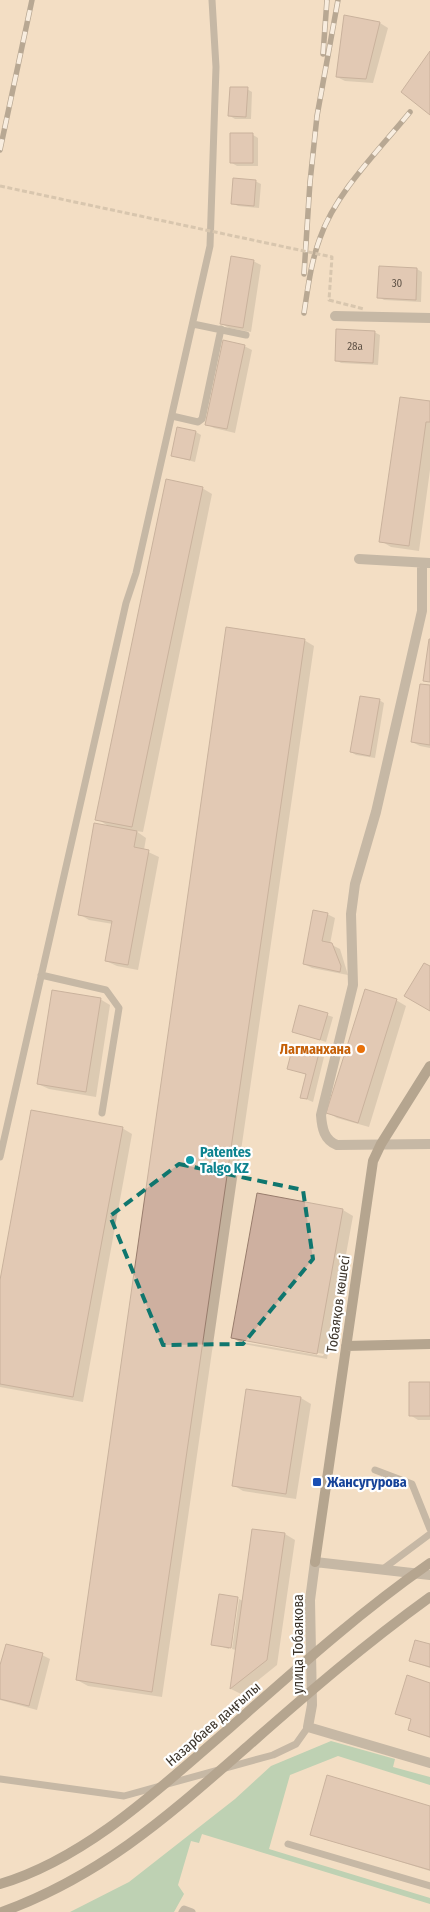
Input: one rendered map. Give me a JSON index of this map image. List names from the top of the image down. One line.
{"streets":{"main road":["Тобаяқов көшесі","Назарбаев даңғылы"],"street":["улица Тобаякова"]},"crossings":[["Тобаяқов көшесі","улица Тобаякова"]],"places":{"other":["Лагманхана","Patentes Talgo KZ"],"transit":["Жансугурова"]},"house_numbers":["30","28а"]}
